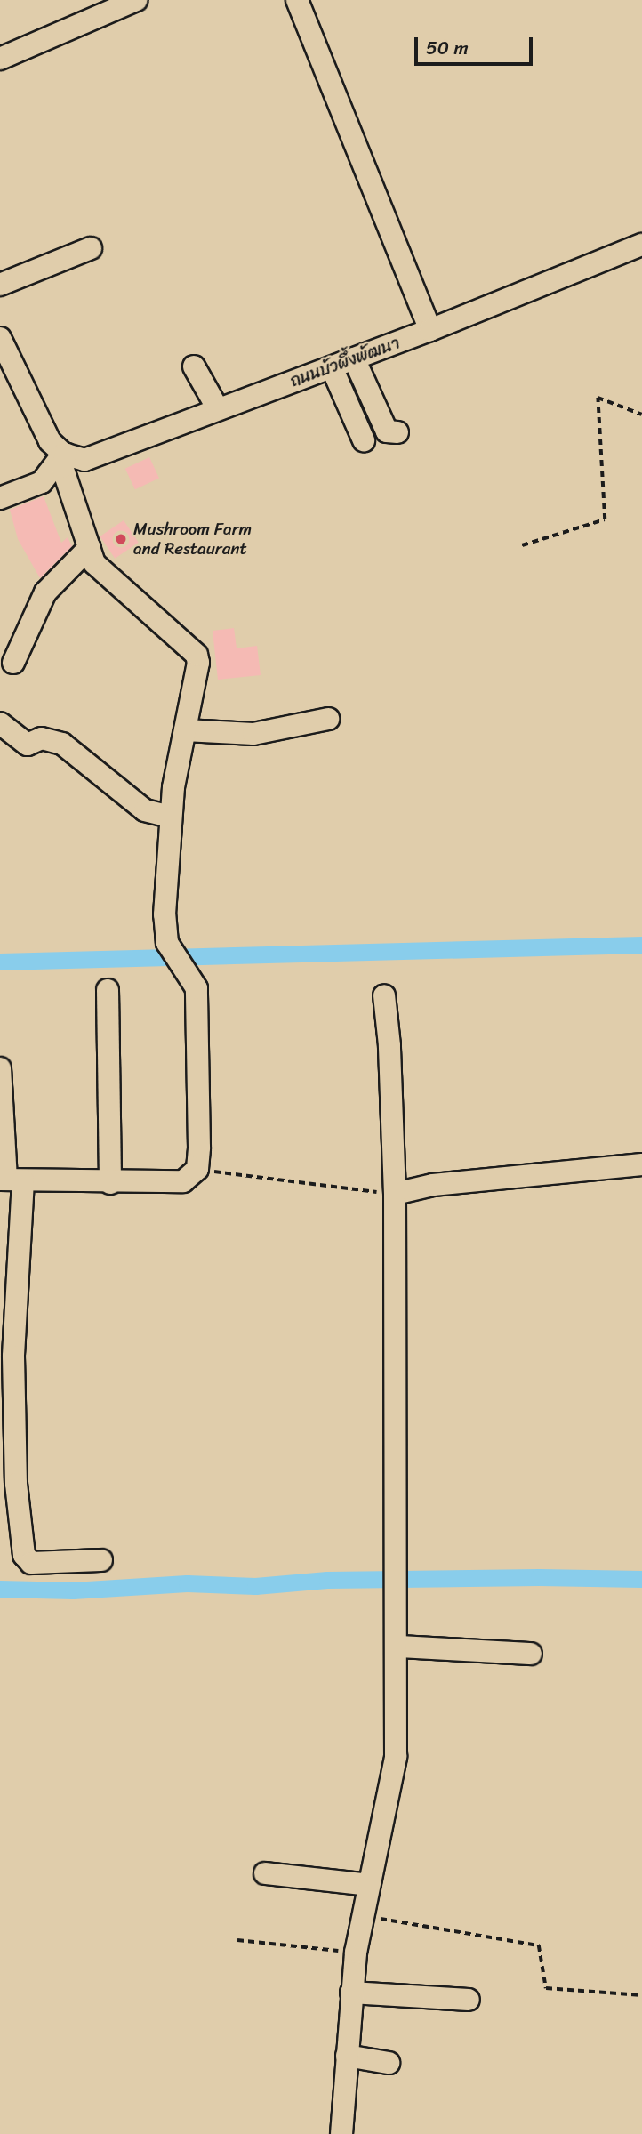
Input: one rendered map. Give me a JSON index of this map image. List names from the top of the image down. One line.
{"streets":{"street":["ถนนบัวผึ้งพัฒนา"]},"places":["Mushroom Farm and Restaurant"],"scale_bar":"50 m"}
